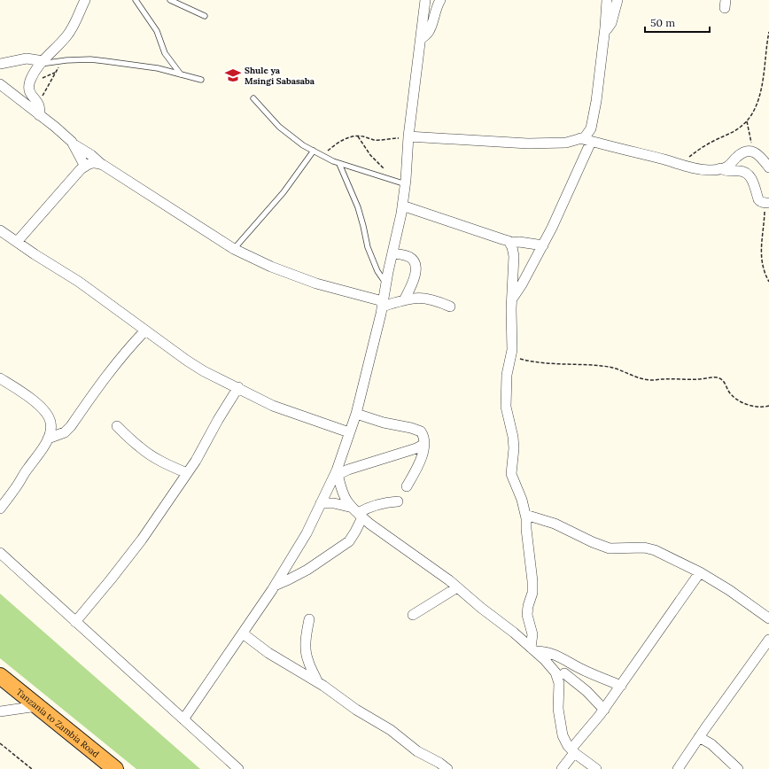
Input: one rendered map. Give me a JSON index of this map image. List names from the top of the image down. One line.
{"streets":{"highway":["Tanzania to Zambia Road"]},"places":{"school or university":["Shule ya Msingi Sabasaba"]},"scale_bar":"50 m"}
